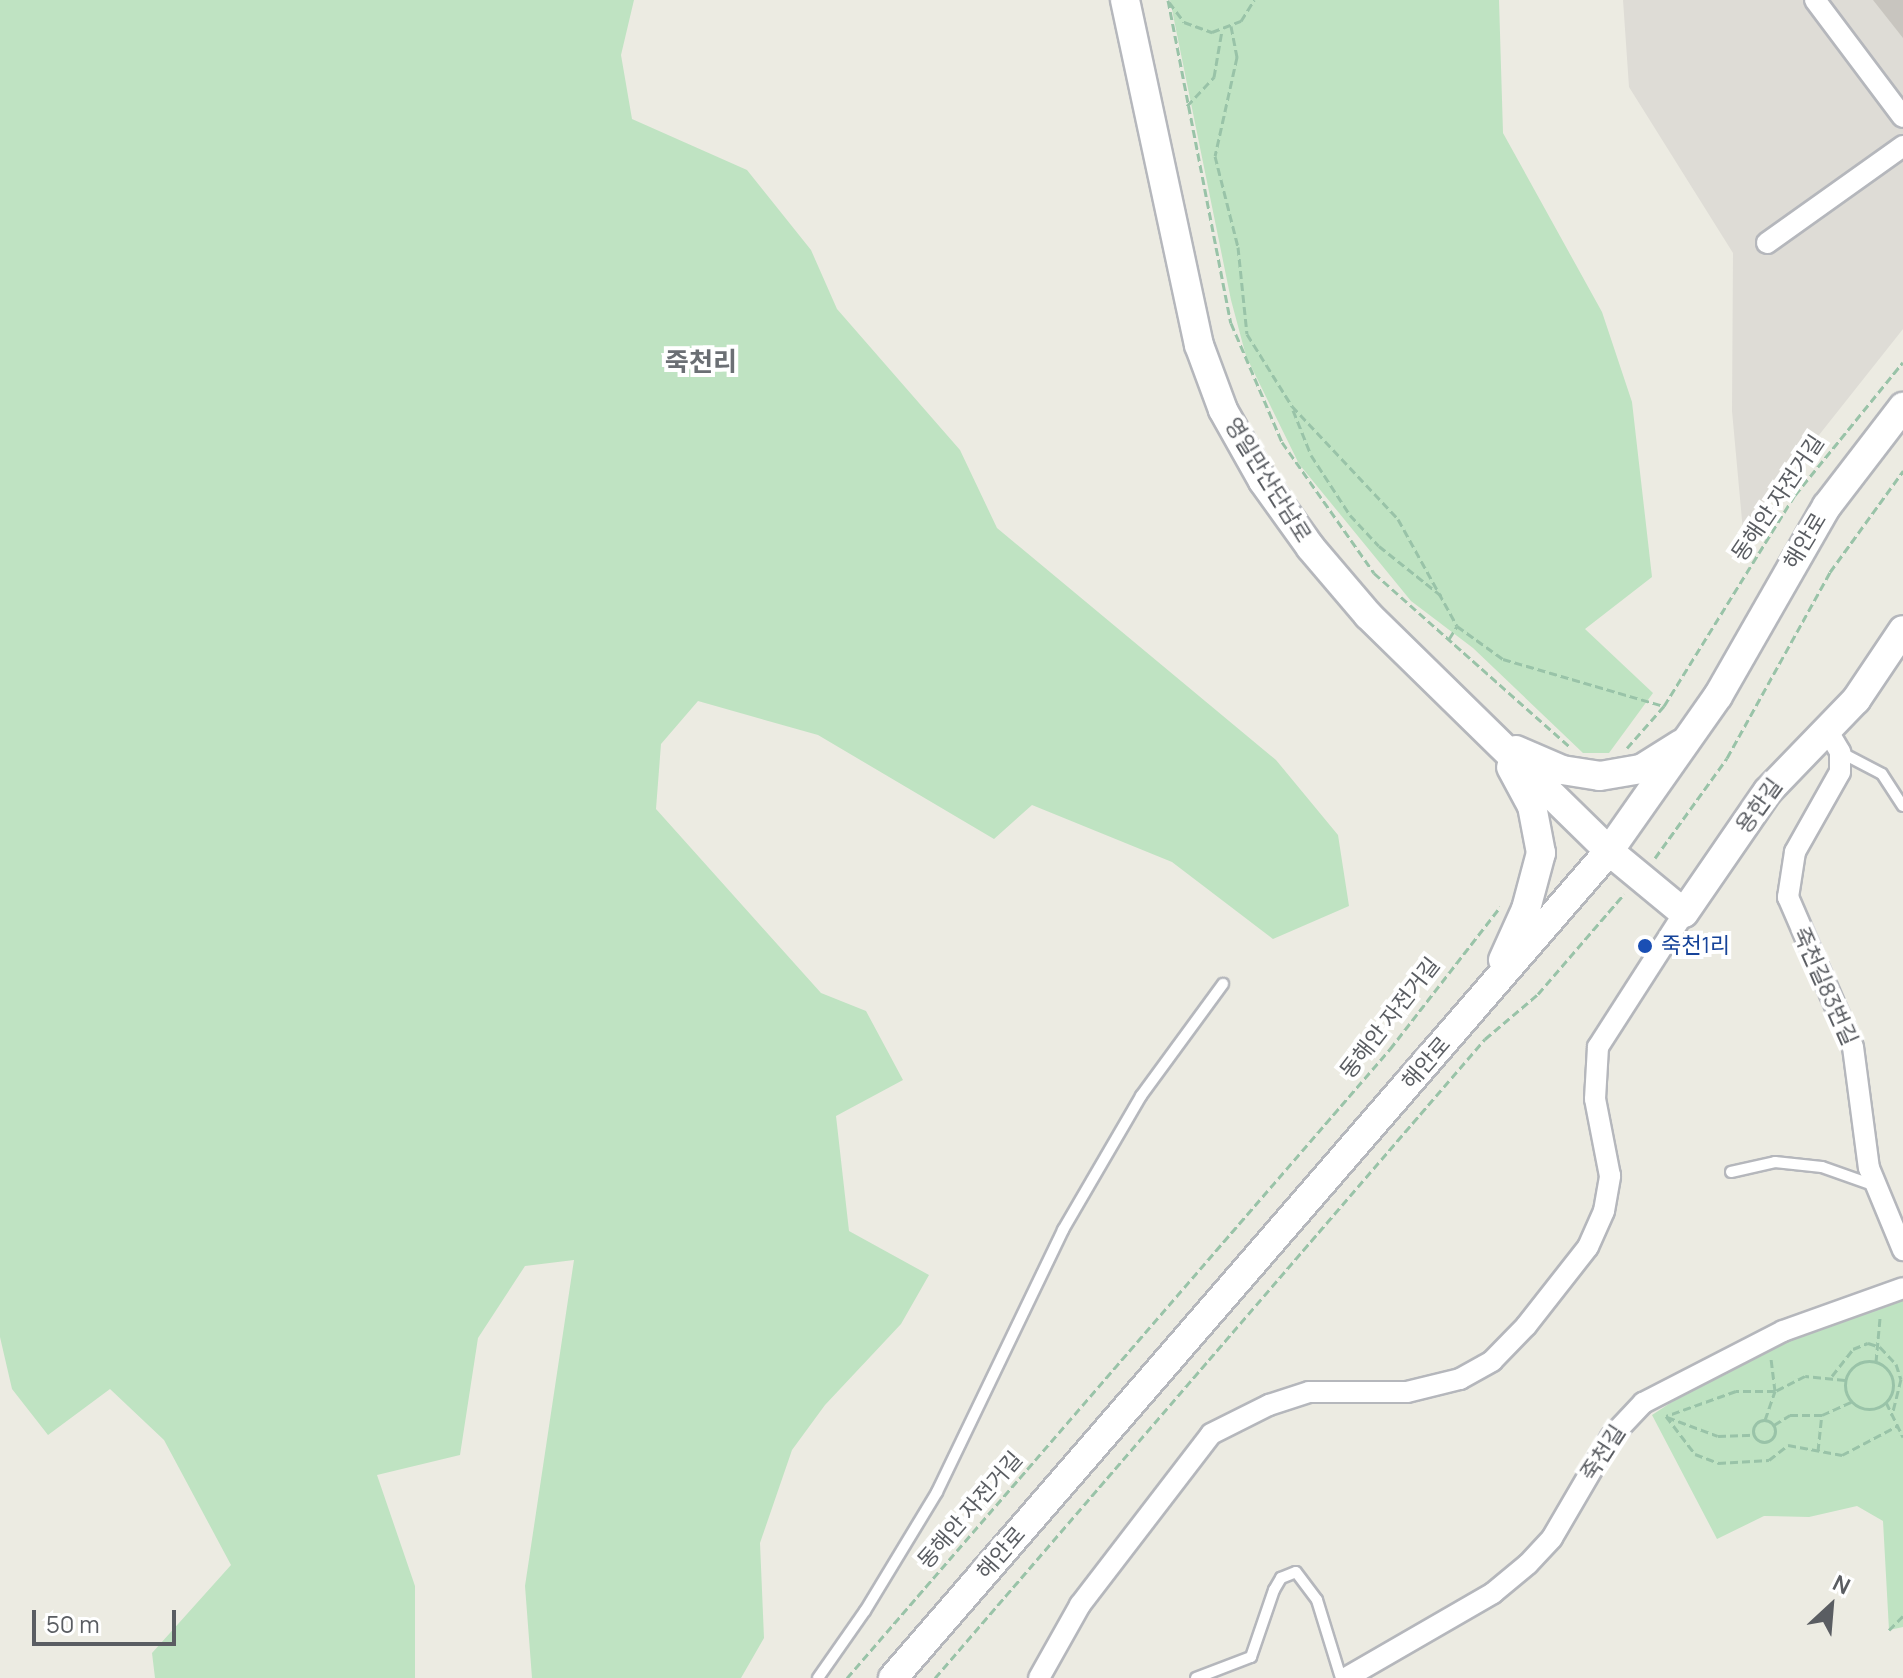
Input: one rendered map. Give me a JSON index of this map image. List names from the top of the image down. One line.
{"streets":{"street":["영일만산단남로","해안로","용한길","죽천길83번길","죽천길"],"path":["동해안 자전거길"]},"crossings":[["영일만산단남로","해안로"],["용한길","죽천길83번길"]],"districts":["죽천리"],"places":["죽천1리"],"scale_bar":"50 m","north":"top right"}
